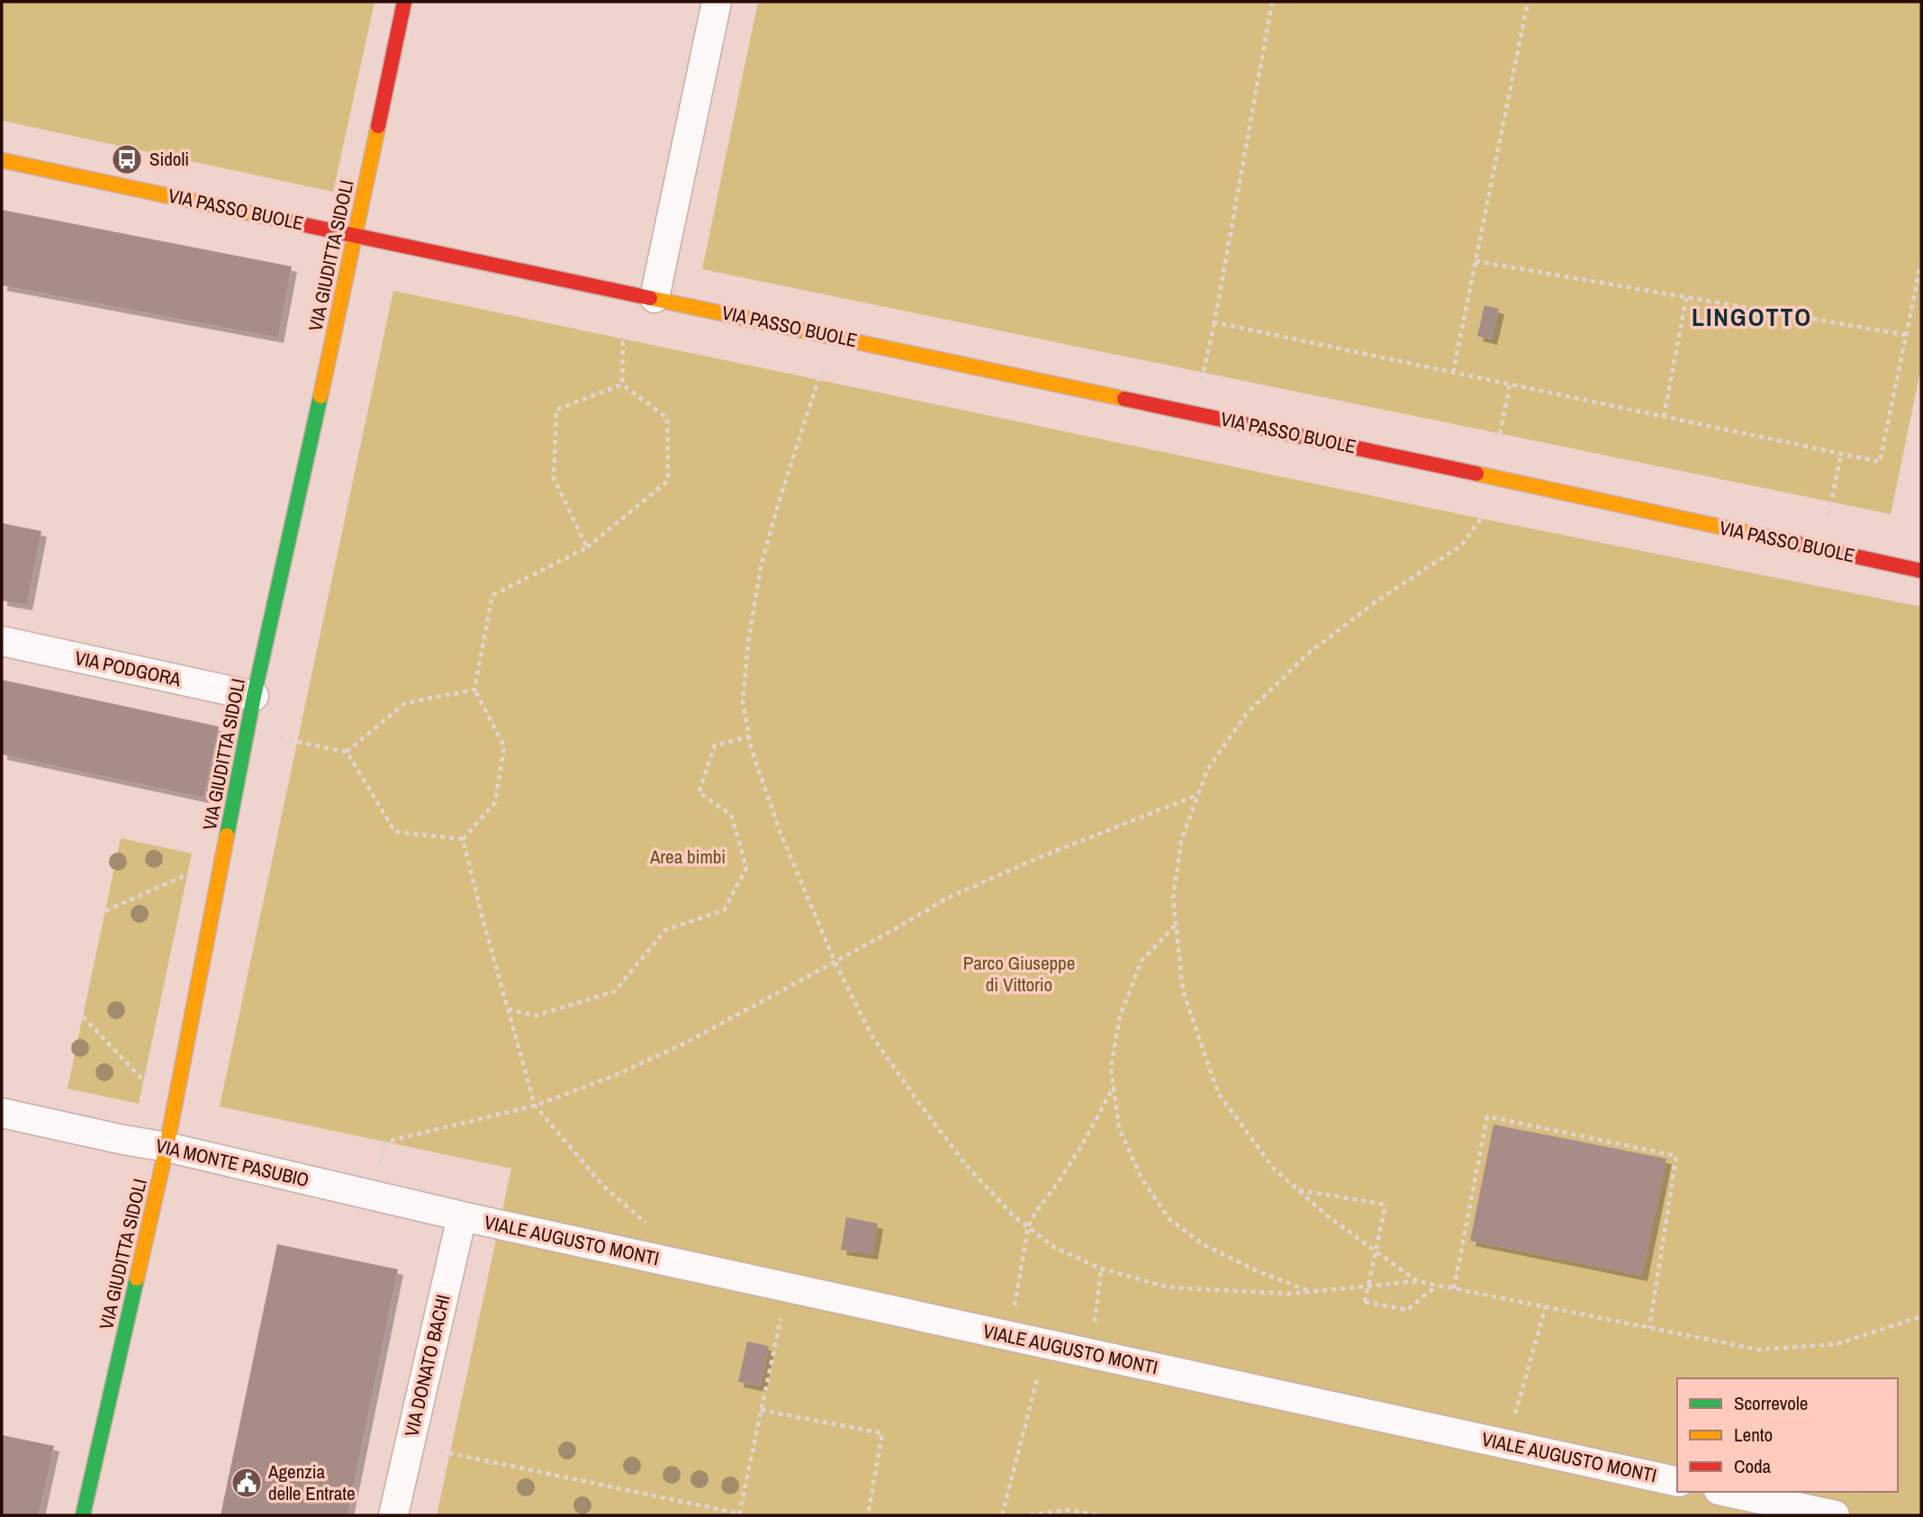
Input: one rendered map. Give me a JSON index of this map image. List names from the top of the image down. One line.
{"streets":{"street":["VIA PASSO BUOLE","VIA GIUDITTA SIDOLI","VIA PODGORA","VIA MONTE PASUBIO","VIALE AUGUSTO MONTI","VIA DONATO BACHI"]},"crossings":[["VIA PASSO BUOLE","VIA GIUDITTA SIDOLI"],["VIA GIUDITTA SIDOLI","VIA PODGORA"],["VIA GIUDITTA SIDOLI","VIA MONTE PASUBIO"],["VIA MONTE PASUBIO","VIALE AUGUSTO MONTI"],["VIA MONTE PASUBIO","VIA DONATO BACHI"],["VIALE AUGUSTO MONTI","VIA DONATO BACHI"]],"districts":["LINGOTTO"],"parks":["Area bimbi","Parco Giuseppe di Vittorio"],"places":{"bus stop":["Sidoli"],"public building":["Agenzia delle Entrate"]},"legend":["Scorrevole","Lento","Coda"]}
